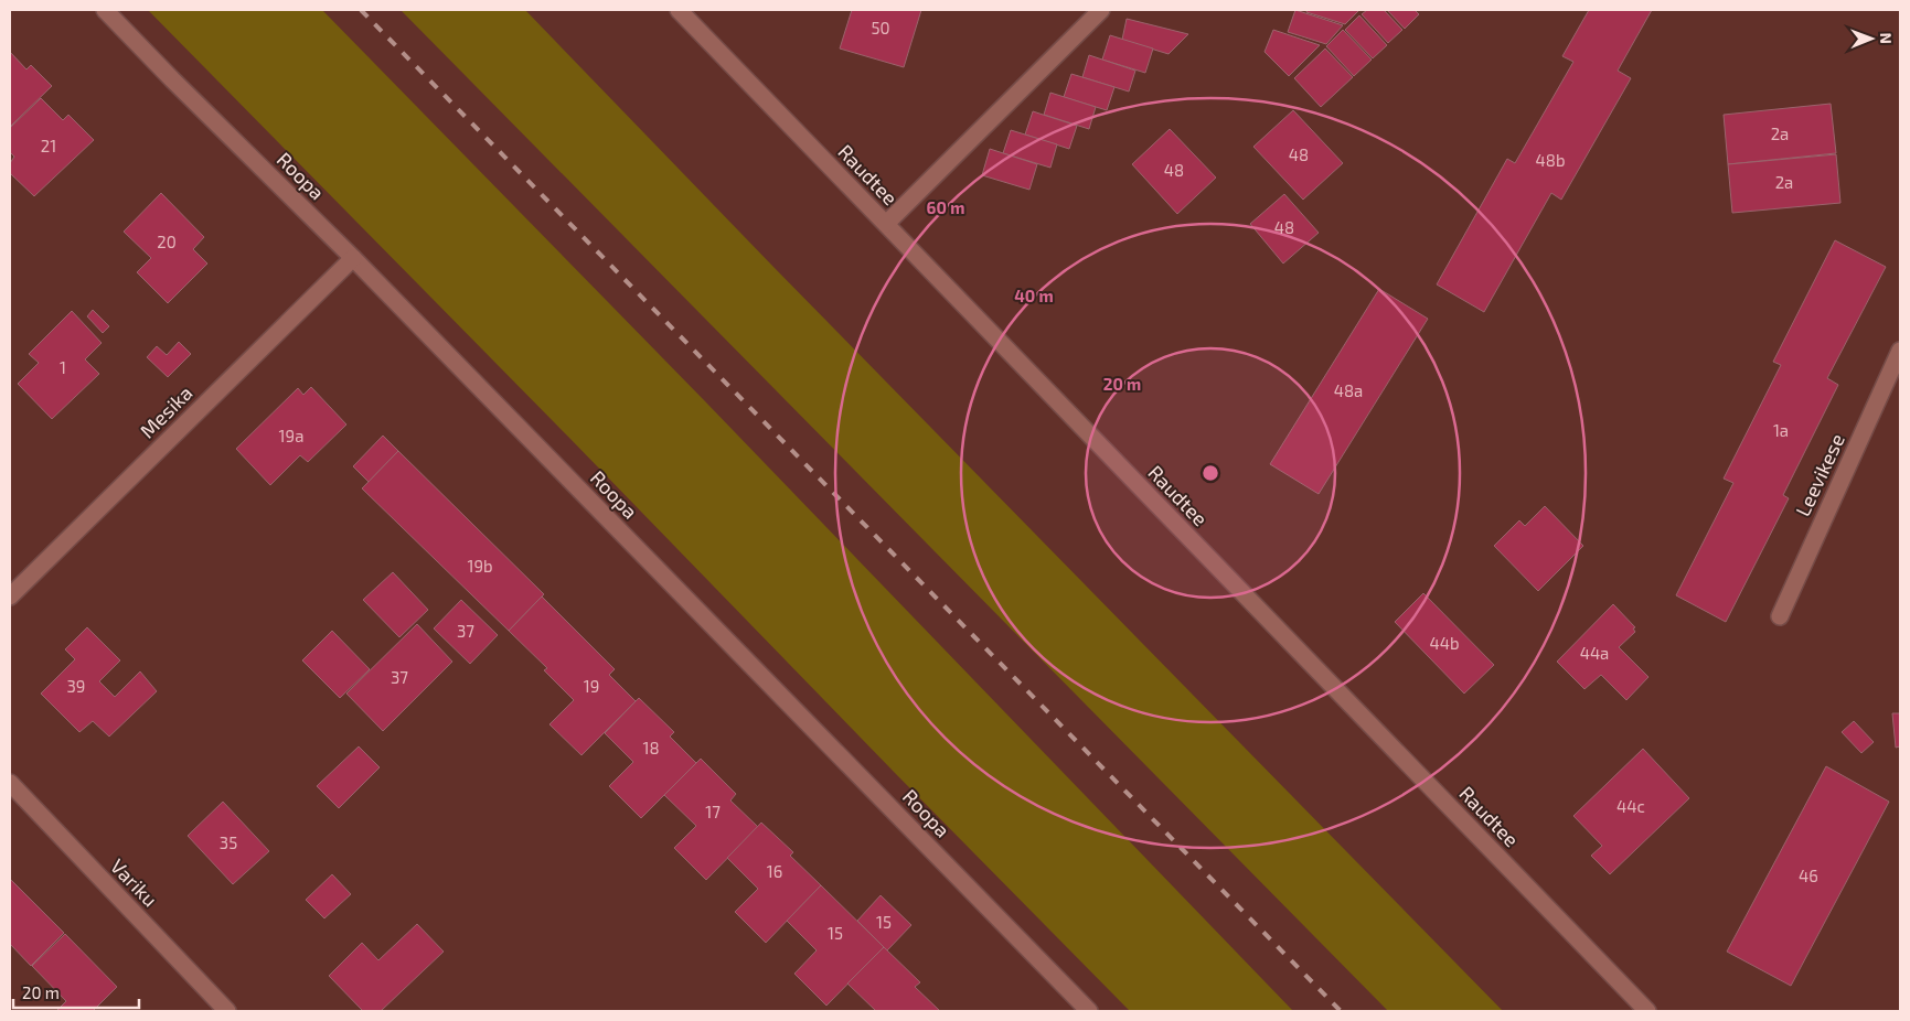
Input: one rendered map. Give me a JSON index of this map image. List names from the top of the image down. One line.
{"streets":{"street":["Raudtee","Roopa","Mesika","Leevikese","Variku"]},"crossings":[["Roopa","Mesika"]],"house_numbers":["50","2a","21","48","48b","48","2a","48","20","1","48a","1a","19a","19b","37","44b","44a","37","39","19","18","44c","17","35","16","46","15","15"],"scale_bar":"20 m","north":"right","rings":["60 m","40 m","20 m"]}
